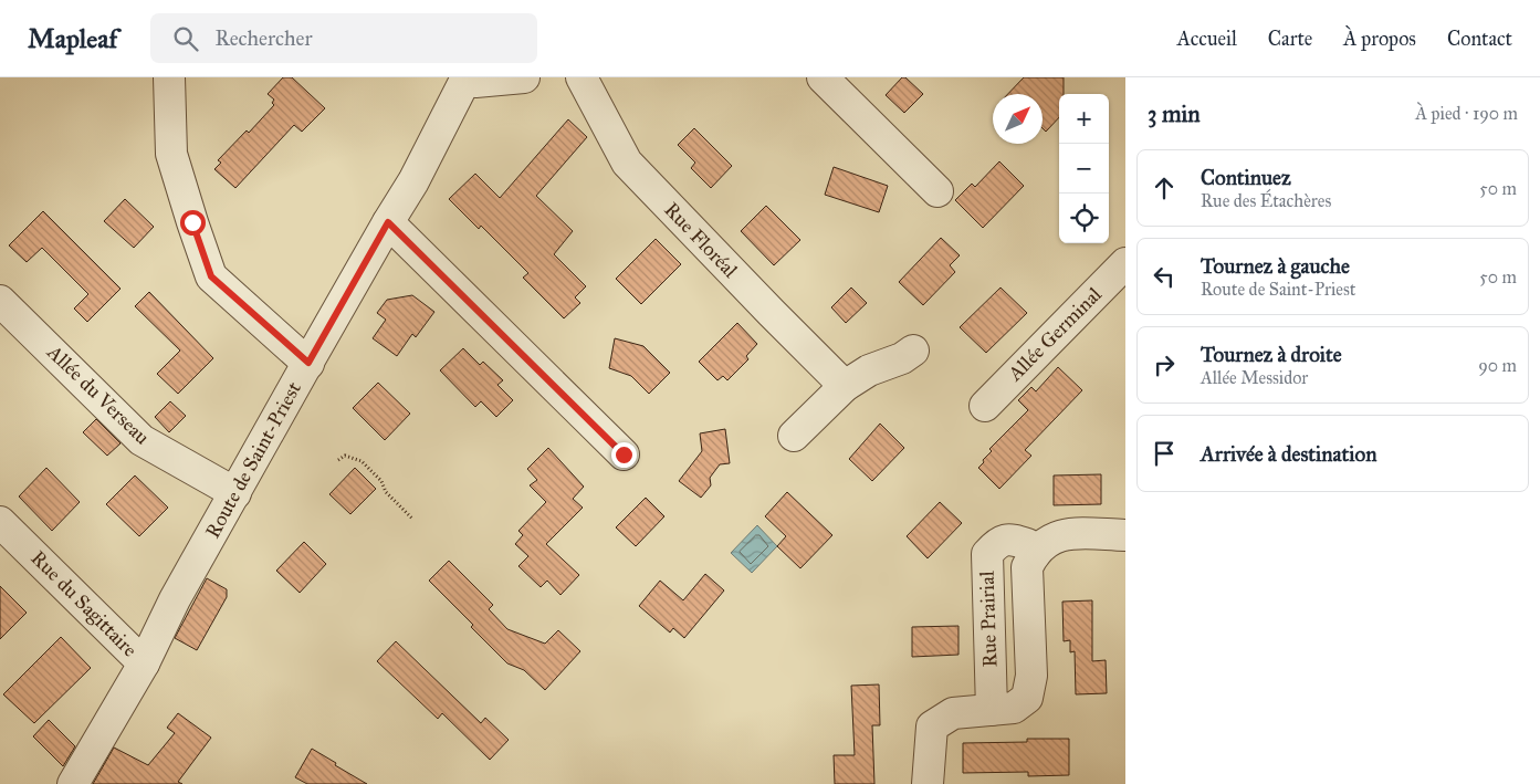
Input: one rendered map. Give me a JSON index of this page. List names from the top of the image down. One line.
{"streets":{"street":["Rue Floréal","Allée Germinal","Allée du Verseau","Route de Saint-Priest","Rue du Sagittaire","Rue Prairial"]},"crossings":[["Allée du Verseau","Route de Saint-Priest"],["Route de Saint-Priest","Rue du Sagittaire"]],"north":"top right","page":{"header":"Mapleaf","search":"Rechercher","nav":["Accueil","Carte","À propos","Contact"],"heading":["3 min","À pied · 190 m"],"map_buttons":["+","−"],"list":[["Continuez","Rue des Étachères","50 m"],["Tournez à gauche","Route de Saint-Priest","50 m"],["Tournez à droite","Allée Messidor","90 m"],"Arrivée à destination"]}}
